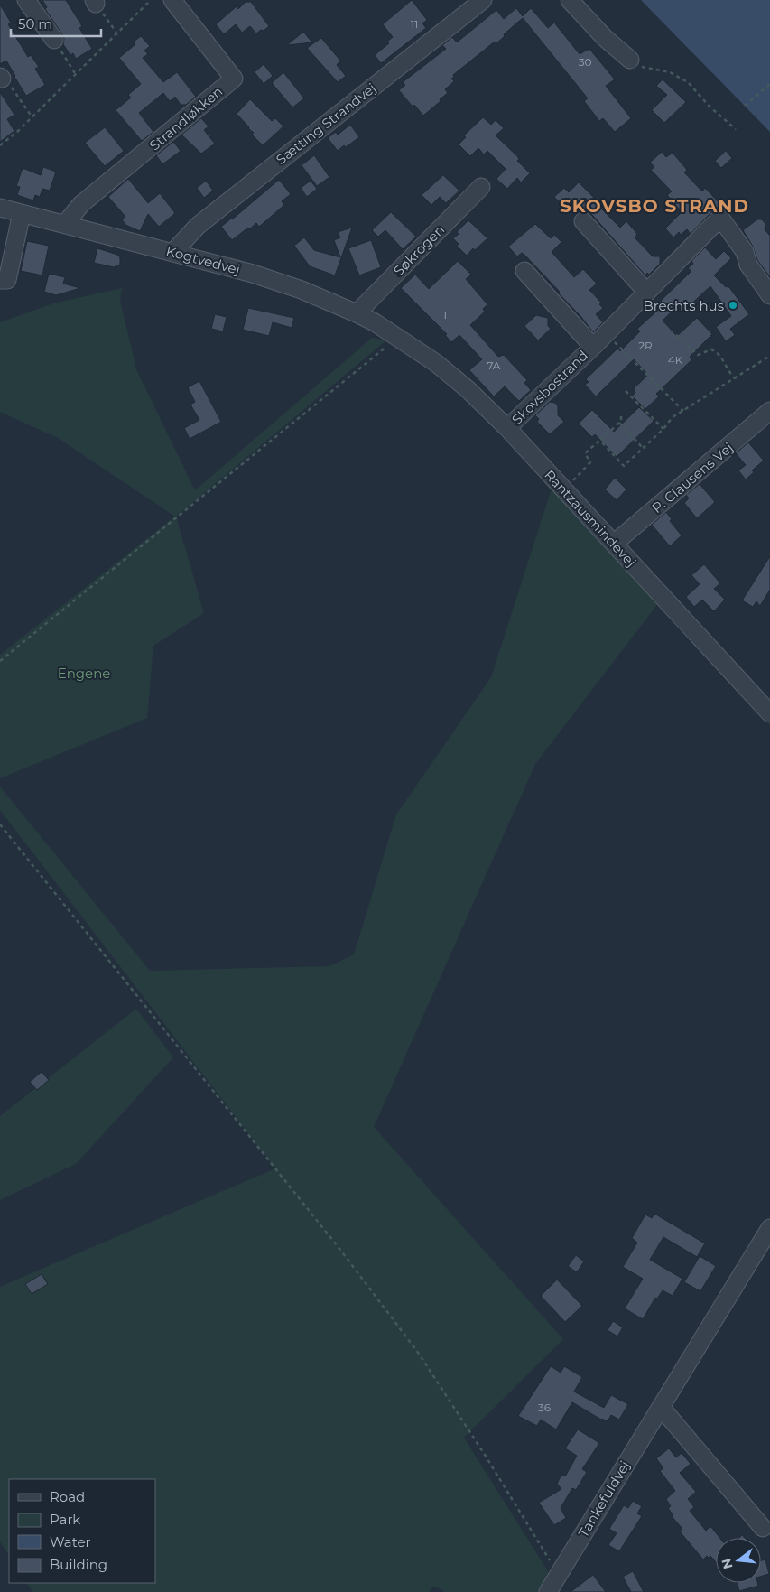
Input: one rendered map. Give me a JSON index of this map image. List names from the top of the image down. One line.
{"streets":{"street":["Strandløkken","Sætting Strandvej","Søkrogen","Kogtvedvej","Skovsbostrand","P. Clausens Vej","Rantzausmindevej","Tankefuldvej"]},"crossings":[["Strandløkken","Kogtvedvej"],["Sætting Strandvej","Kogtvedvej"],["Søkrogen","Kogtvedvej"],["Kogtvedvej","Rantzausmindevej"],["Skovsbostrand","Rantzausmindevej"],["P. Clausens Vej","Rantzausmindevej"]],"districts":["SKOVSBO STRAND"],"parks":["Engene"],"places":["Brechts hus"],"house_numbers":["11","30","1","2R","4K","7A","36"],"legend":["Road","Park","Water","Building"],"scale_bar":"50 m","north":"left"}
